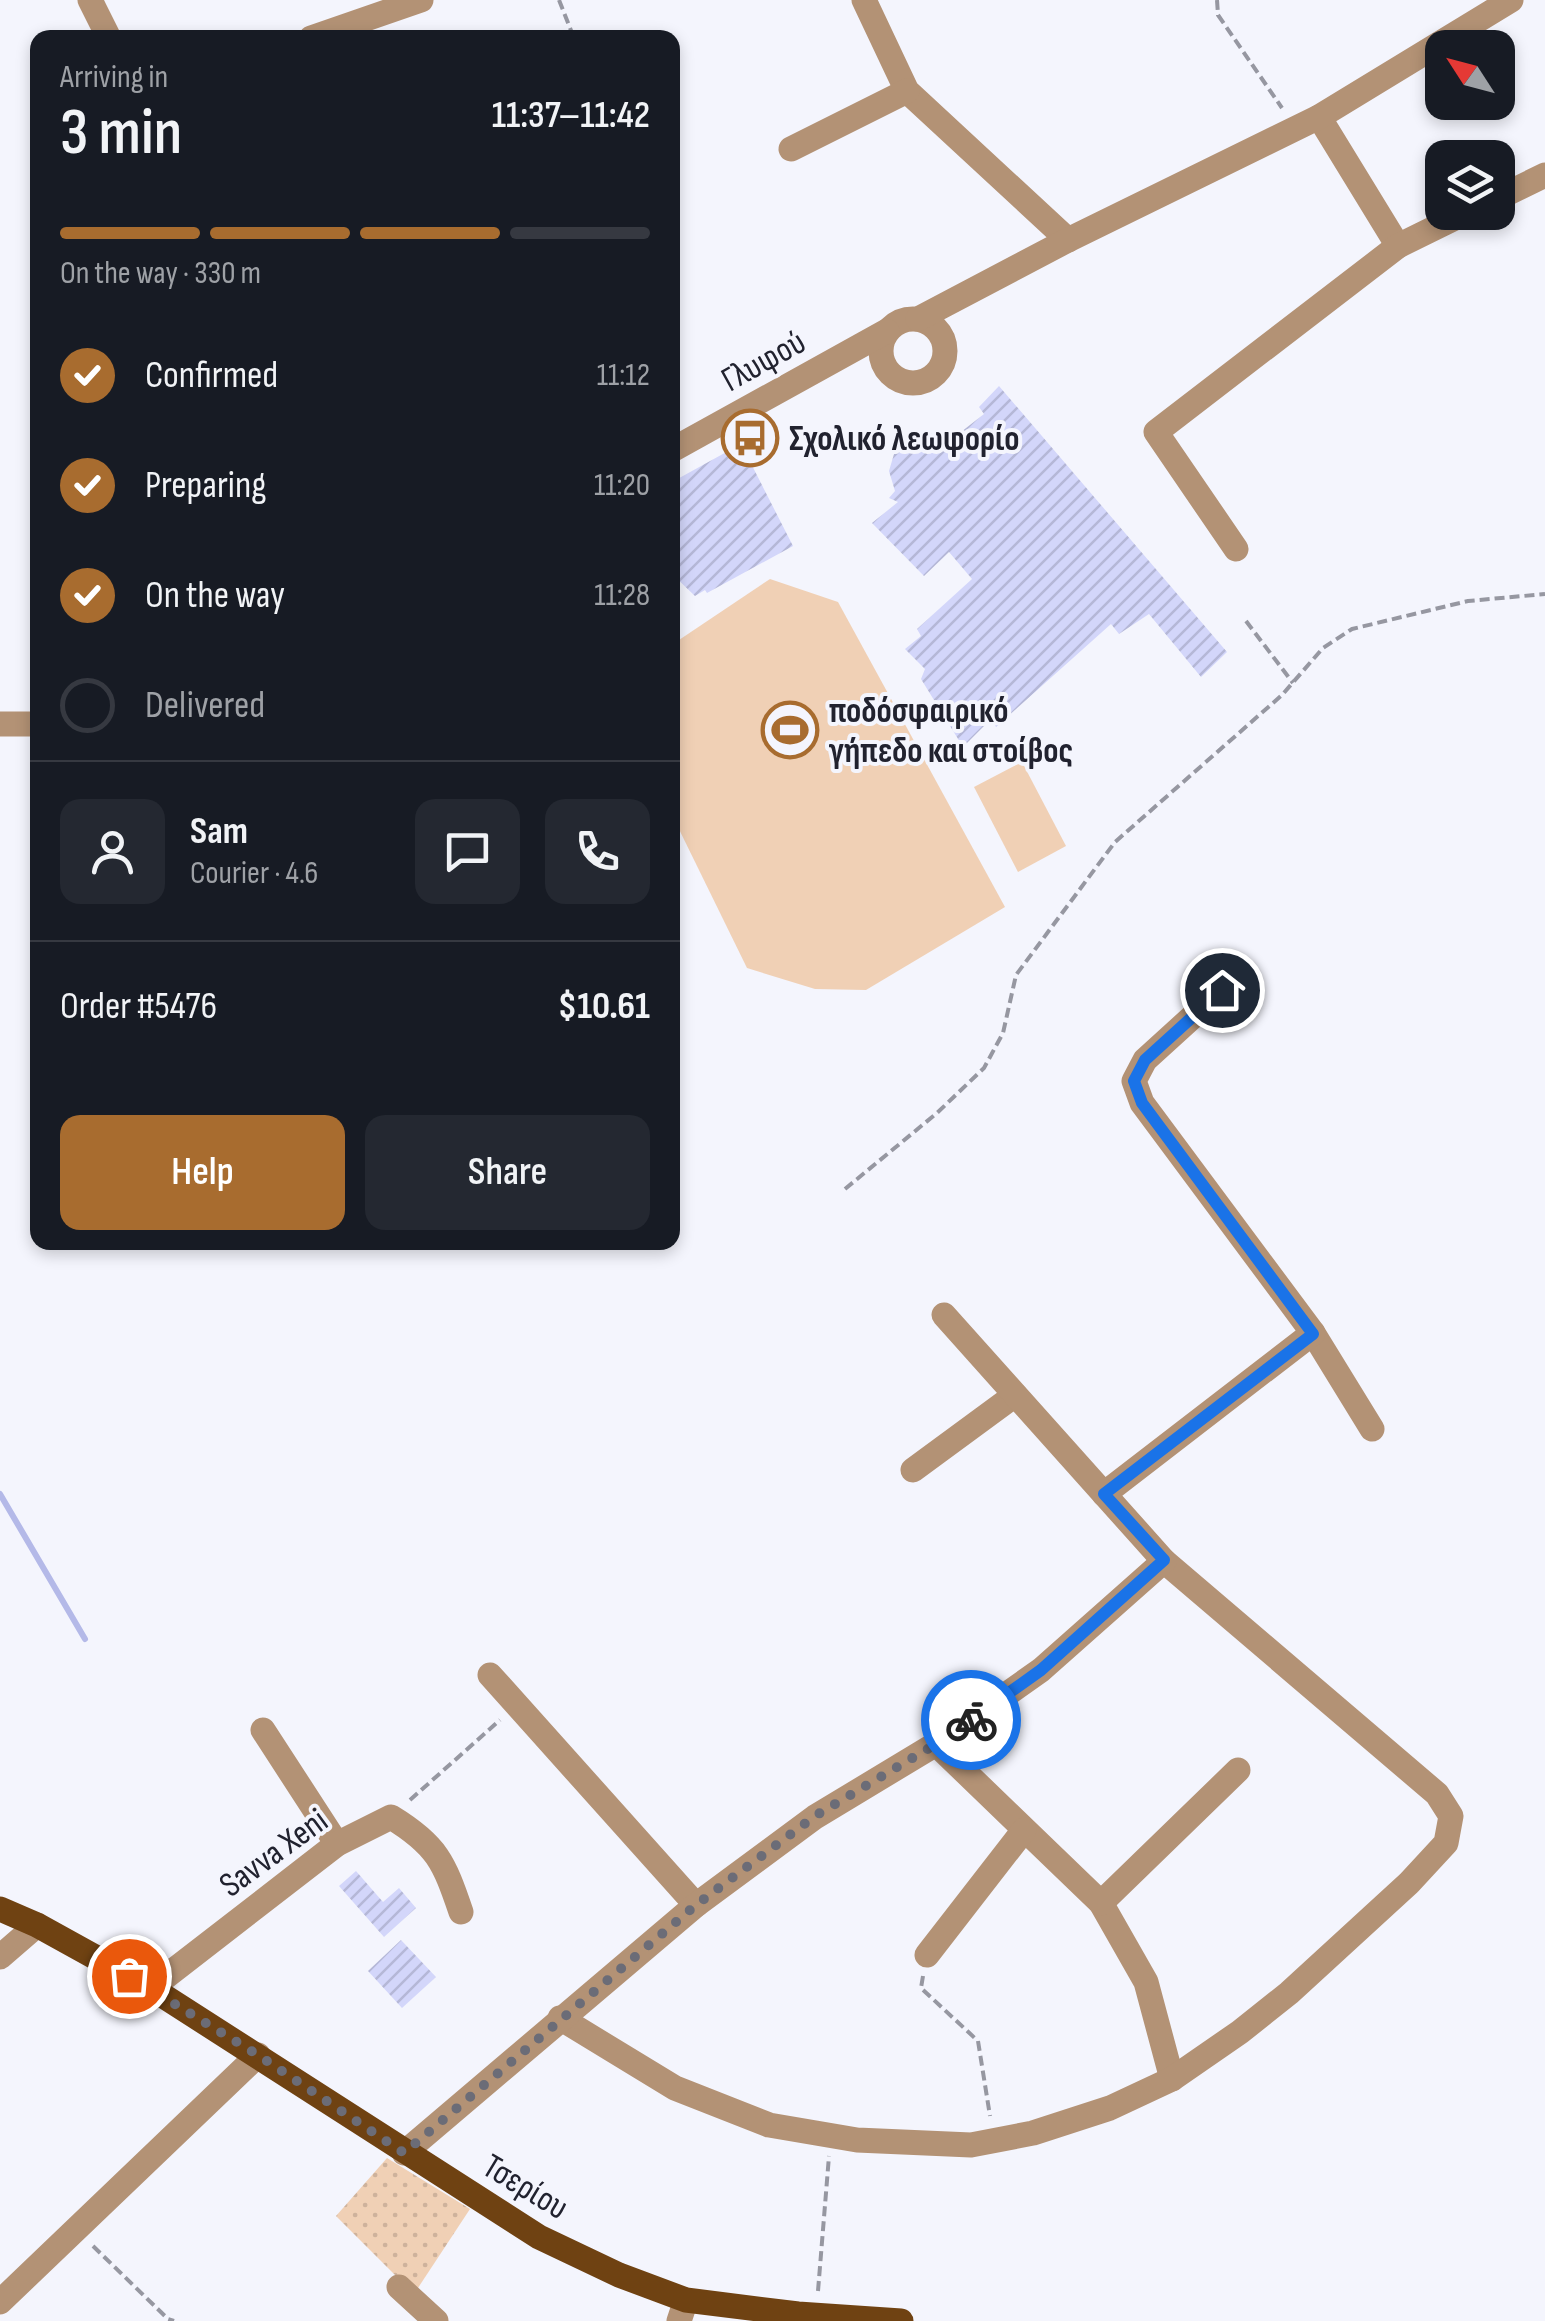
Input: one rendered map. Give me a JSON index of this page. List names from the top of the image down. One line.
{"streets":{"main road":["Τσερίου"],"street":["Γλυφού","Savva Xeni"]},"crossings":[["Savva Xeni","Τσερίου"]],"places":{"bus stop":["Σχολικό λεωφορίο"],"sports":["ποδόσφαιρικό γήπεδο και στοίβος"]},"north":"top left","page":{"heading":["3 min","Arriving in","11:37–11:42"],"panel":["Sam","Courier · 4.6","Order #5476","$10.61"],"bar":"On the way · 330 m","list":[["Confirmed","11:12"],["Preparing","11:20"],["On the way","11:28"],"Delivered"],"buttons":["Help","Share"]}}
